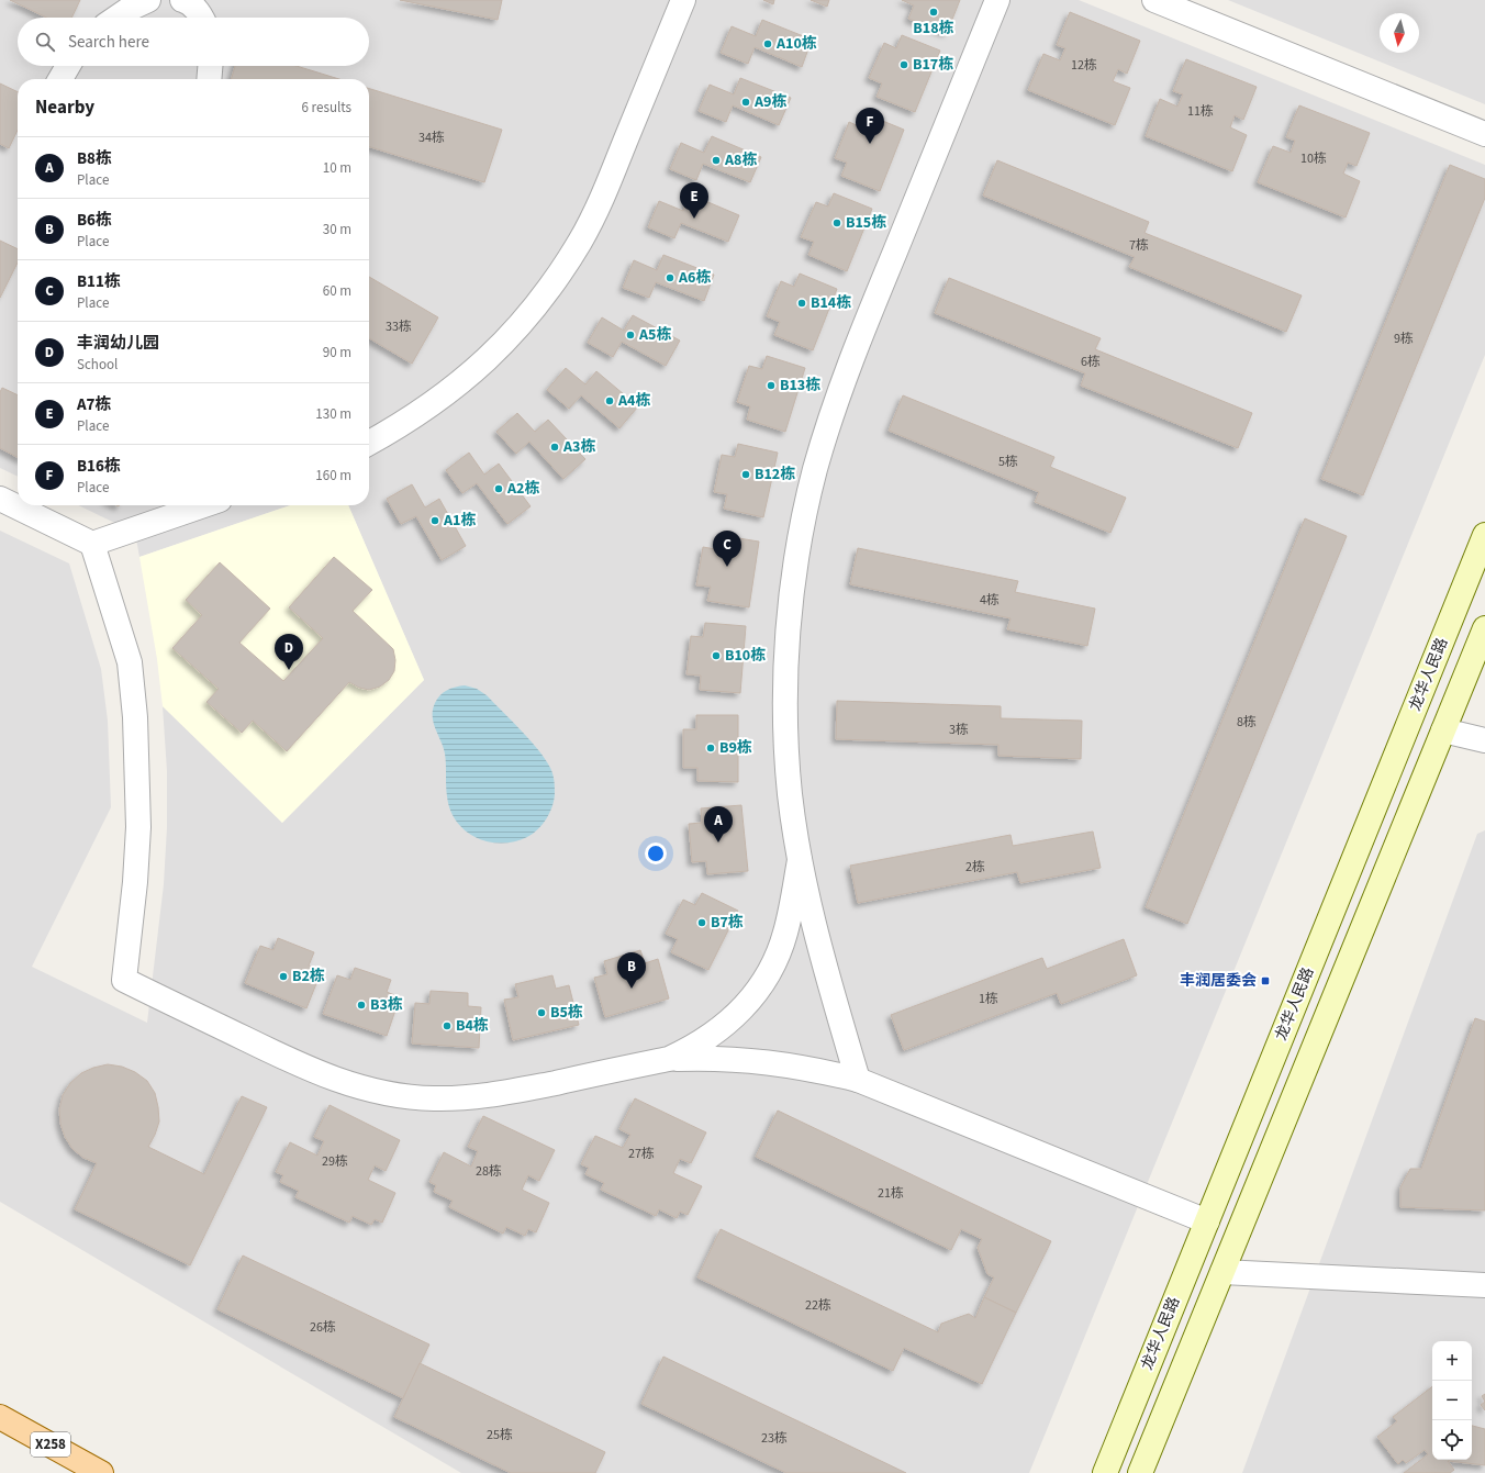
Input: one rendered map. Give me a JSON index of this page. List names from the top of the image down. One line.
{"streets":{"main road":["龙华人民路","X258"]},"places":{"other":["B18栋","A10栋","B17栋","A9栋","A8栋","B15栋","A6栋","B14栋","A5栋","B13栋","A4栋","A3栋","B12栋","A2栋","A1栋","B10栋","B9栋","B7栋","B2栋","B3栋","B5栋","B4栋"],"transit":["丰润居委会"]},"house_numbers":["12栋","11栋","34栋","10栋","7栋","33栋","9栋","6栋","5栋","4栋","8栋","3栋","2栋","1栋","27栋","29栋","28栋","21栋","22栋","26栋","25栋","23栋"],"north":"bottom","page":{"search":"Search here","heading":["Nearby","6 results"],"pins":["F","E","C","D","A","B"],"list":[{"mark":"A","name":"B8栋","note":"Place","value":"10 m"},{"mark":"B","name":"B6栋","note":"Place","value":"30 m"},{"mark":"C","name":"B11栋","note":"Place","value":"60 m"},{"mark":"D","name":"丰润幼儿园","note":"School","value":"90 m"},{"mark":"E","name":"A7栋","note":"Place","value":"130 m"},{"mark":"F","name":"B16栋","note":"Place","value":"160 m"}],"map_buttons":["+","−"]}}
